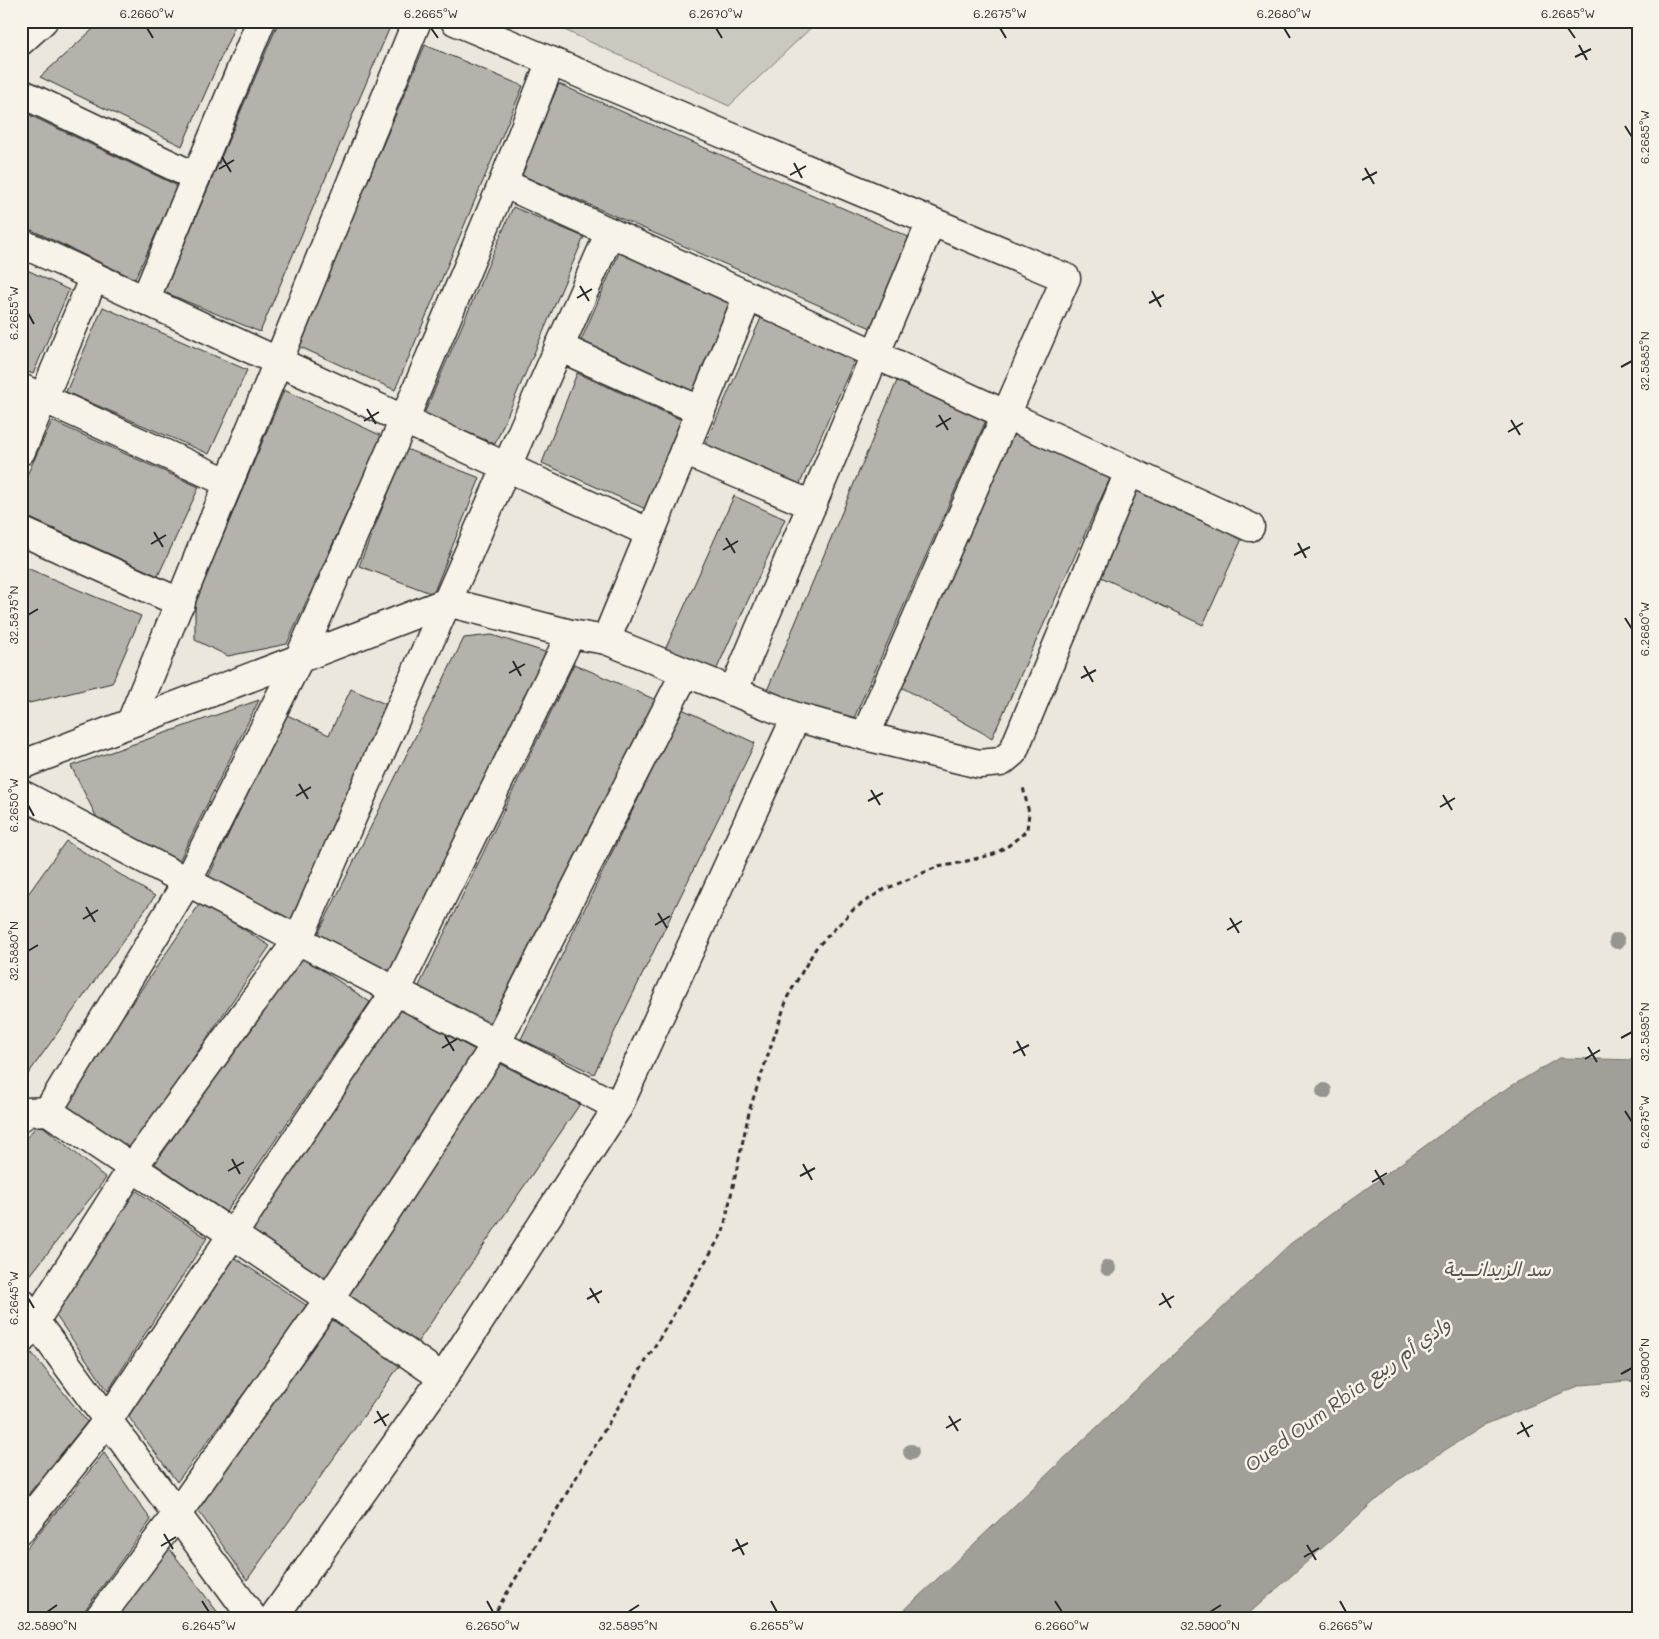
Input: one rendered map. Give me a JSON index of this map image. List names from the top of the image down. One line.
{"water":["سد الزيدانـــيـة","Oued Oum Rbia وادي أم ربيع"],"coordinates":["6.2660°W","6.2665°W","6.2670°W","6.2675°W","6.2680°W","6.2685°W","6.2655°W","32.5885°N","32.5875°N","6.2650°W","32.5880°N","32.5895°N","6.2645°W","32.5900°N","32.5890°N"]}
